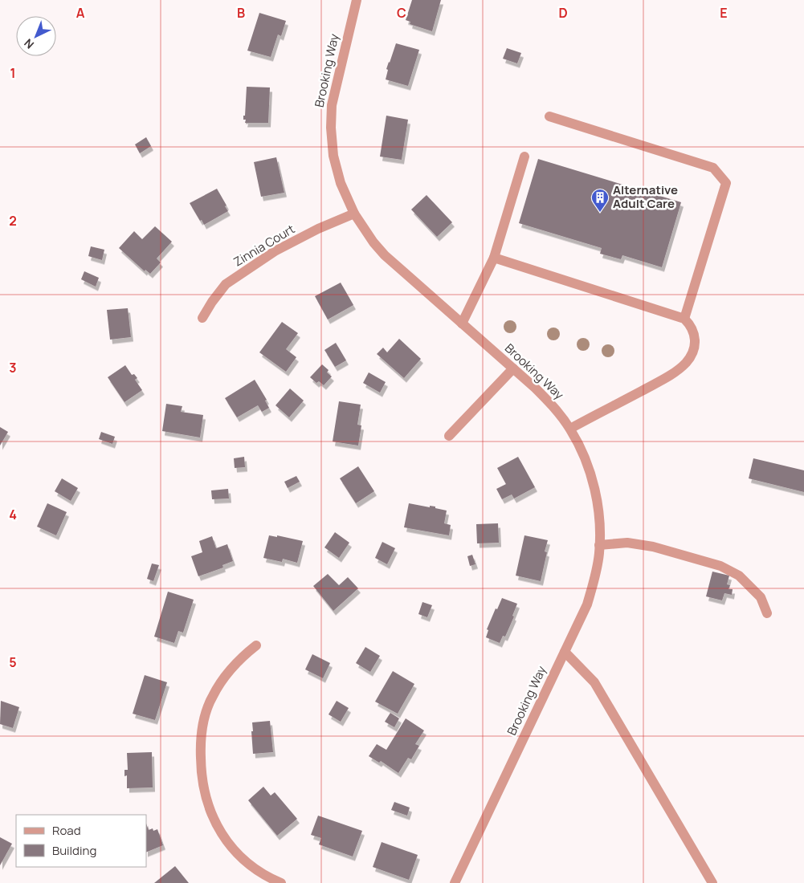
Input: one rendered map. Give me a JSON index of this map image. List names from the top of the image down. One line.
{"streets":{"street":["Brooking Way","Zinnia Court"]},"crossings":[["Brooking Way","Zinnia Court"]],"places":{"building":["Alternative Adult Care"]},"legend":["Road","Building"],"north":"bottom left","grid":{"columns":["A","B","C","D","E"],"rows":["1","2","3","4","5"]}}
